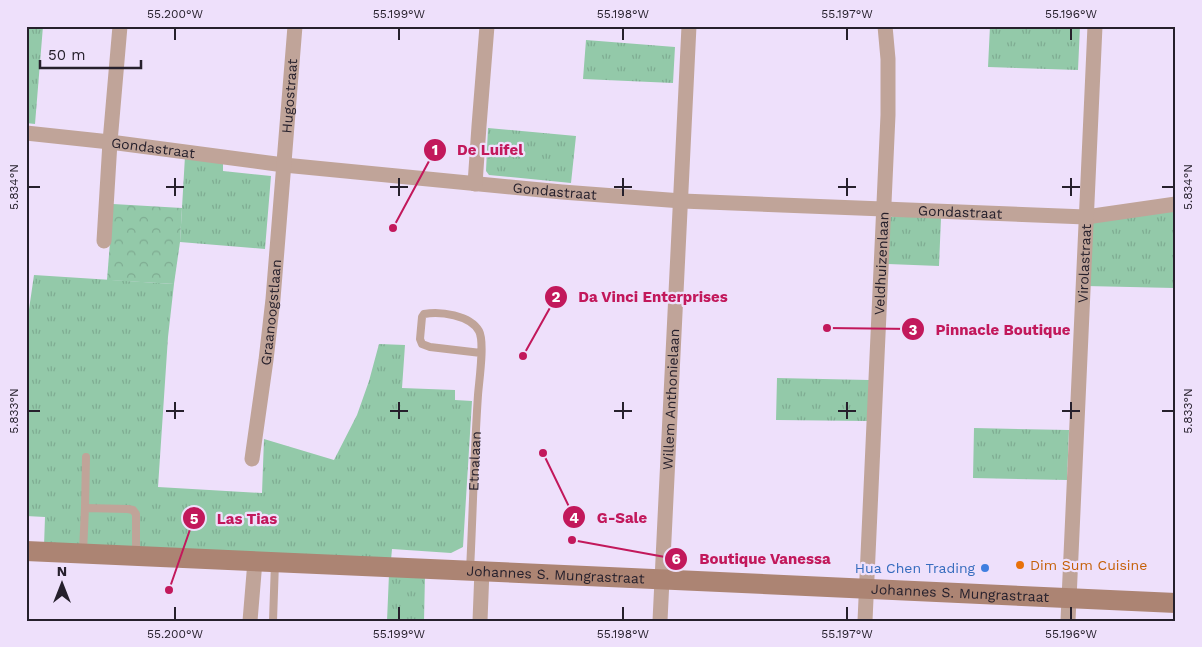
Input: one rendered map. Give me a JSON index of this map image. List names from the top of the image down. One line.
{"streets":{"street":["Hugostraat","Gondastraat","Veldhuizenlaan","Virolastraat","Graanoogstlaan","Willem Anthonielaan","Etnalaan","Johannes S. Mungrastraat"]},"crossings":[["Hugostraat","Gondastraat"],["Hugostraat","Graanoogstlaan"],["Gondastraat","Veldhuizenlaan"],["Gondastraat","Virolastraat"],["Gondastraat","Graanoogstlaan"],["Gondastraat","Willem Anthonielaan"],["Veldhuizenlaan","Johannes S. Mungrastraat"],["Virolastraat","Johannes S. Mungrastraat"],["Willem Anthonielaan","Johannes S. Mungrastraat"],["Etnalaan","Johannes S. Mungrastraat"]],"places":["De Luifel","Pinnacle Boutique","Da Vinci Enterprises","G-Sale","Boutique Vanessa","Dim Sum Cuisine","Hua Chen Trading","Las Tias"],"scale_bar":"50 m","north":"top","coordinates":["55.200°W","55.199°W","55.198°W","55.197°W","55.196°W","5.834°N","5.833°N"]}
